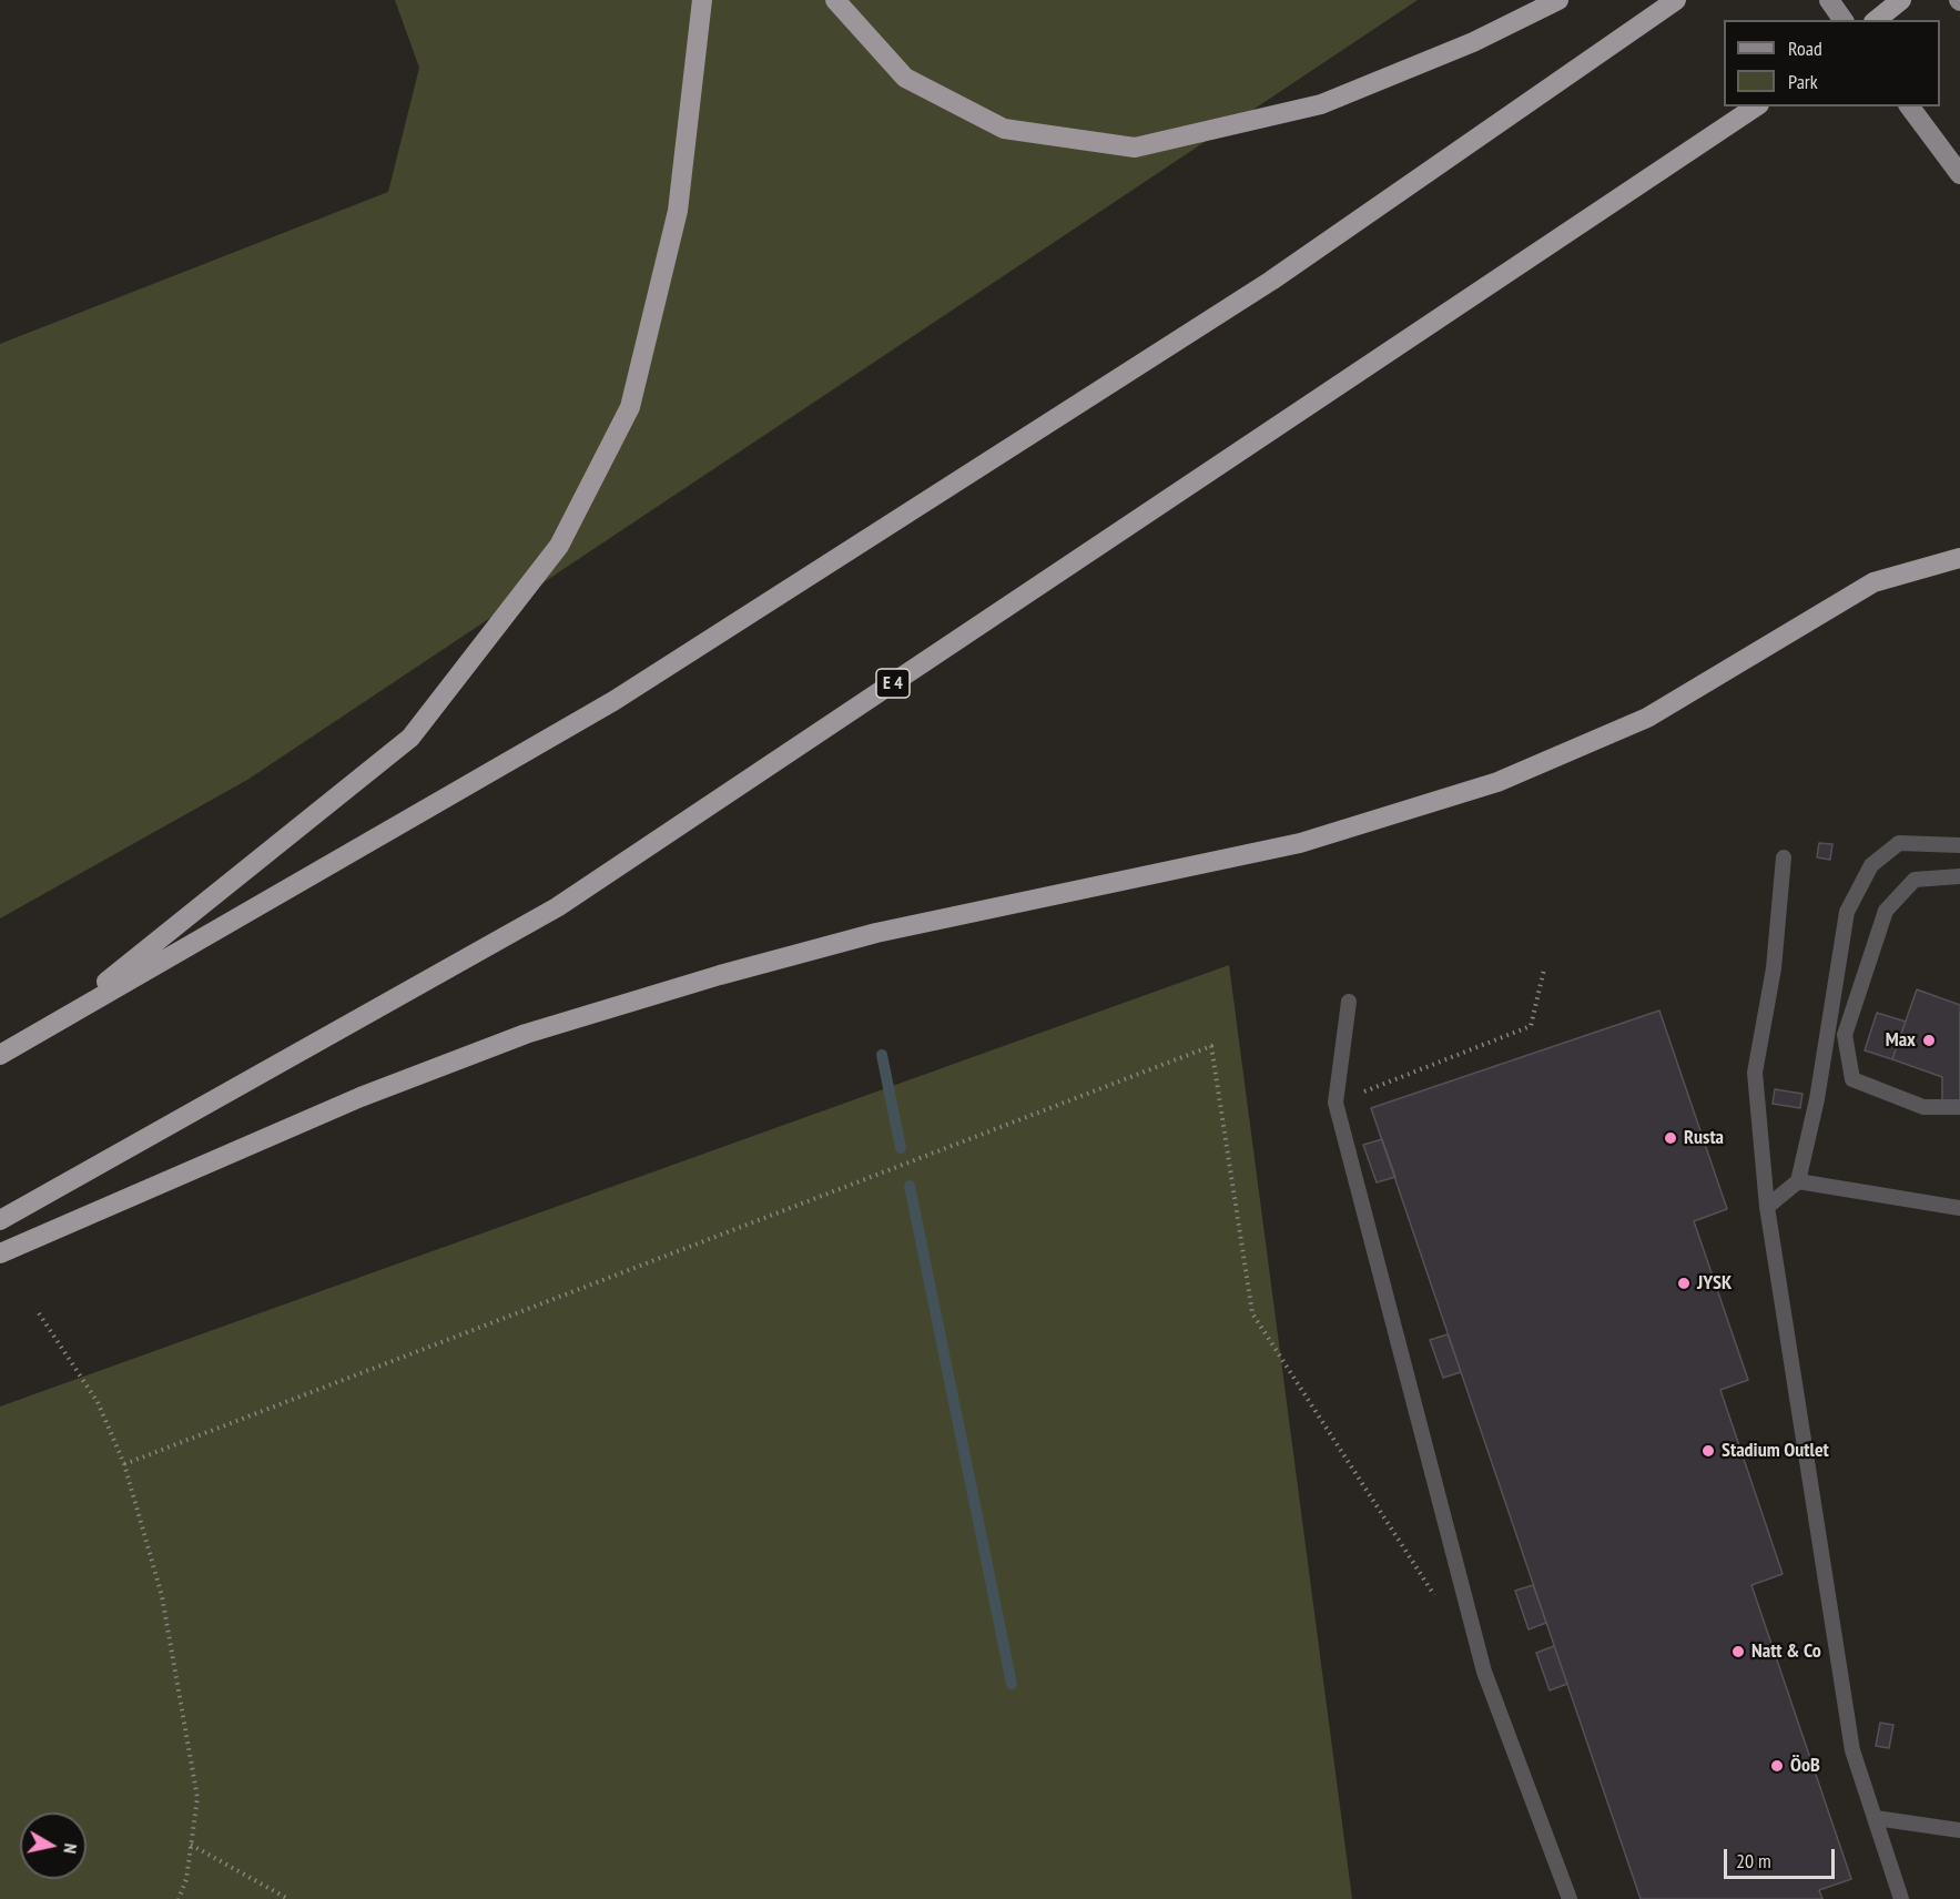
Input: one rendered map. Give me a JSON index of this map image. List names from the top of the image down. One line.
{"streets":{"highway":["E 4"]},"places":["Max","Rusta","JYSK","Stadium Outlet","Natt & Co","ÖoB"],"legend":["Road","Park"],"scale_bar":"20 m","north":"right"}
